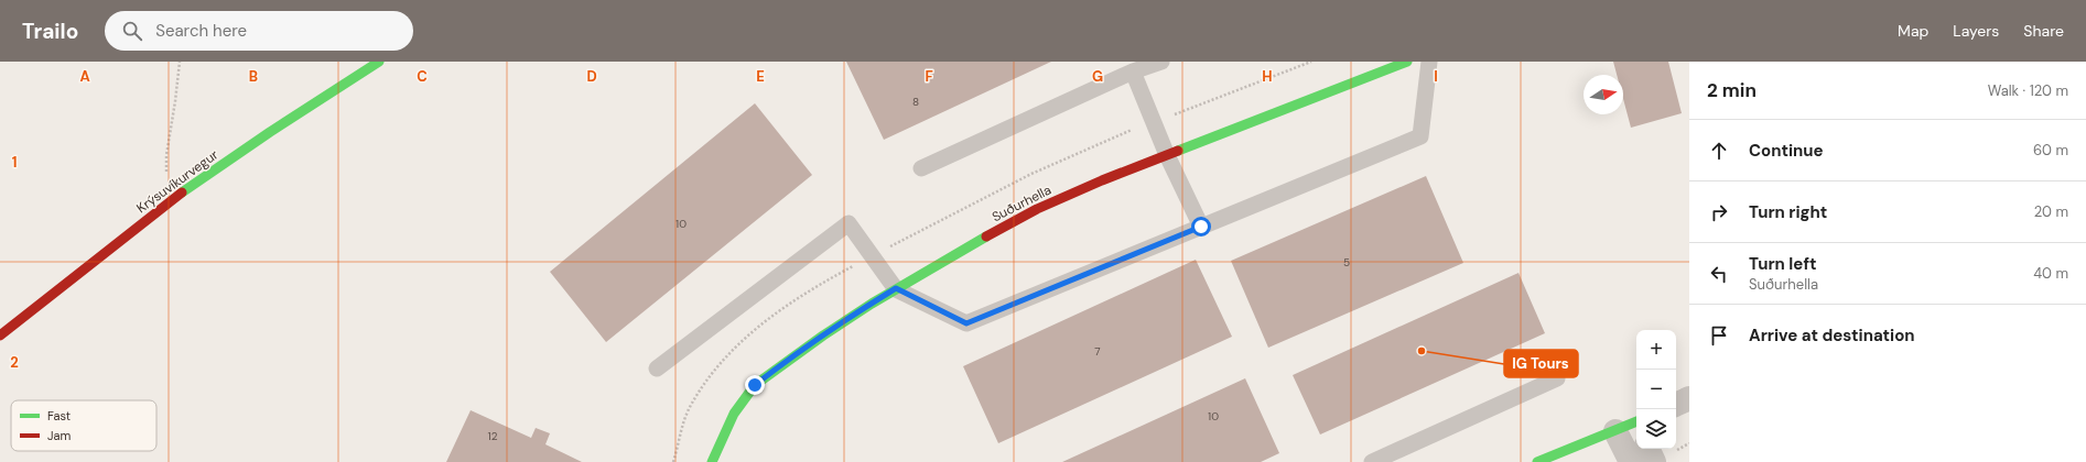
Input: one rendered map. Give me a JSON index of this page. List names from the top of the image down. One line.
{"streets":{"street":["Krýsuvíkurvegur","Suðurhella"]},"places":["IG Tours"],"house_numbers":["8","10","5","7","10","12"],"legend":["Fast","Jam"],"north":"right","page":{"header":"Trailo","search":"Search here","nav":["Map","Layers","Share"],"heading":["2 min","Walk · 120 m"],"list":[["Continue","60 m"],["Turn right","20 m"],["Turn left","Suðurhella","40 m"],"Arrive at destination"],"map_buttons":["+","−"]},"grid":{"columns":["A","B","C","D","E","F","G","H","I"],"rows":["1","2"]}}
